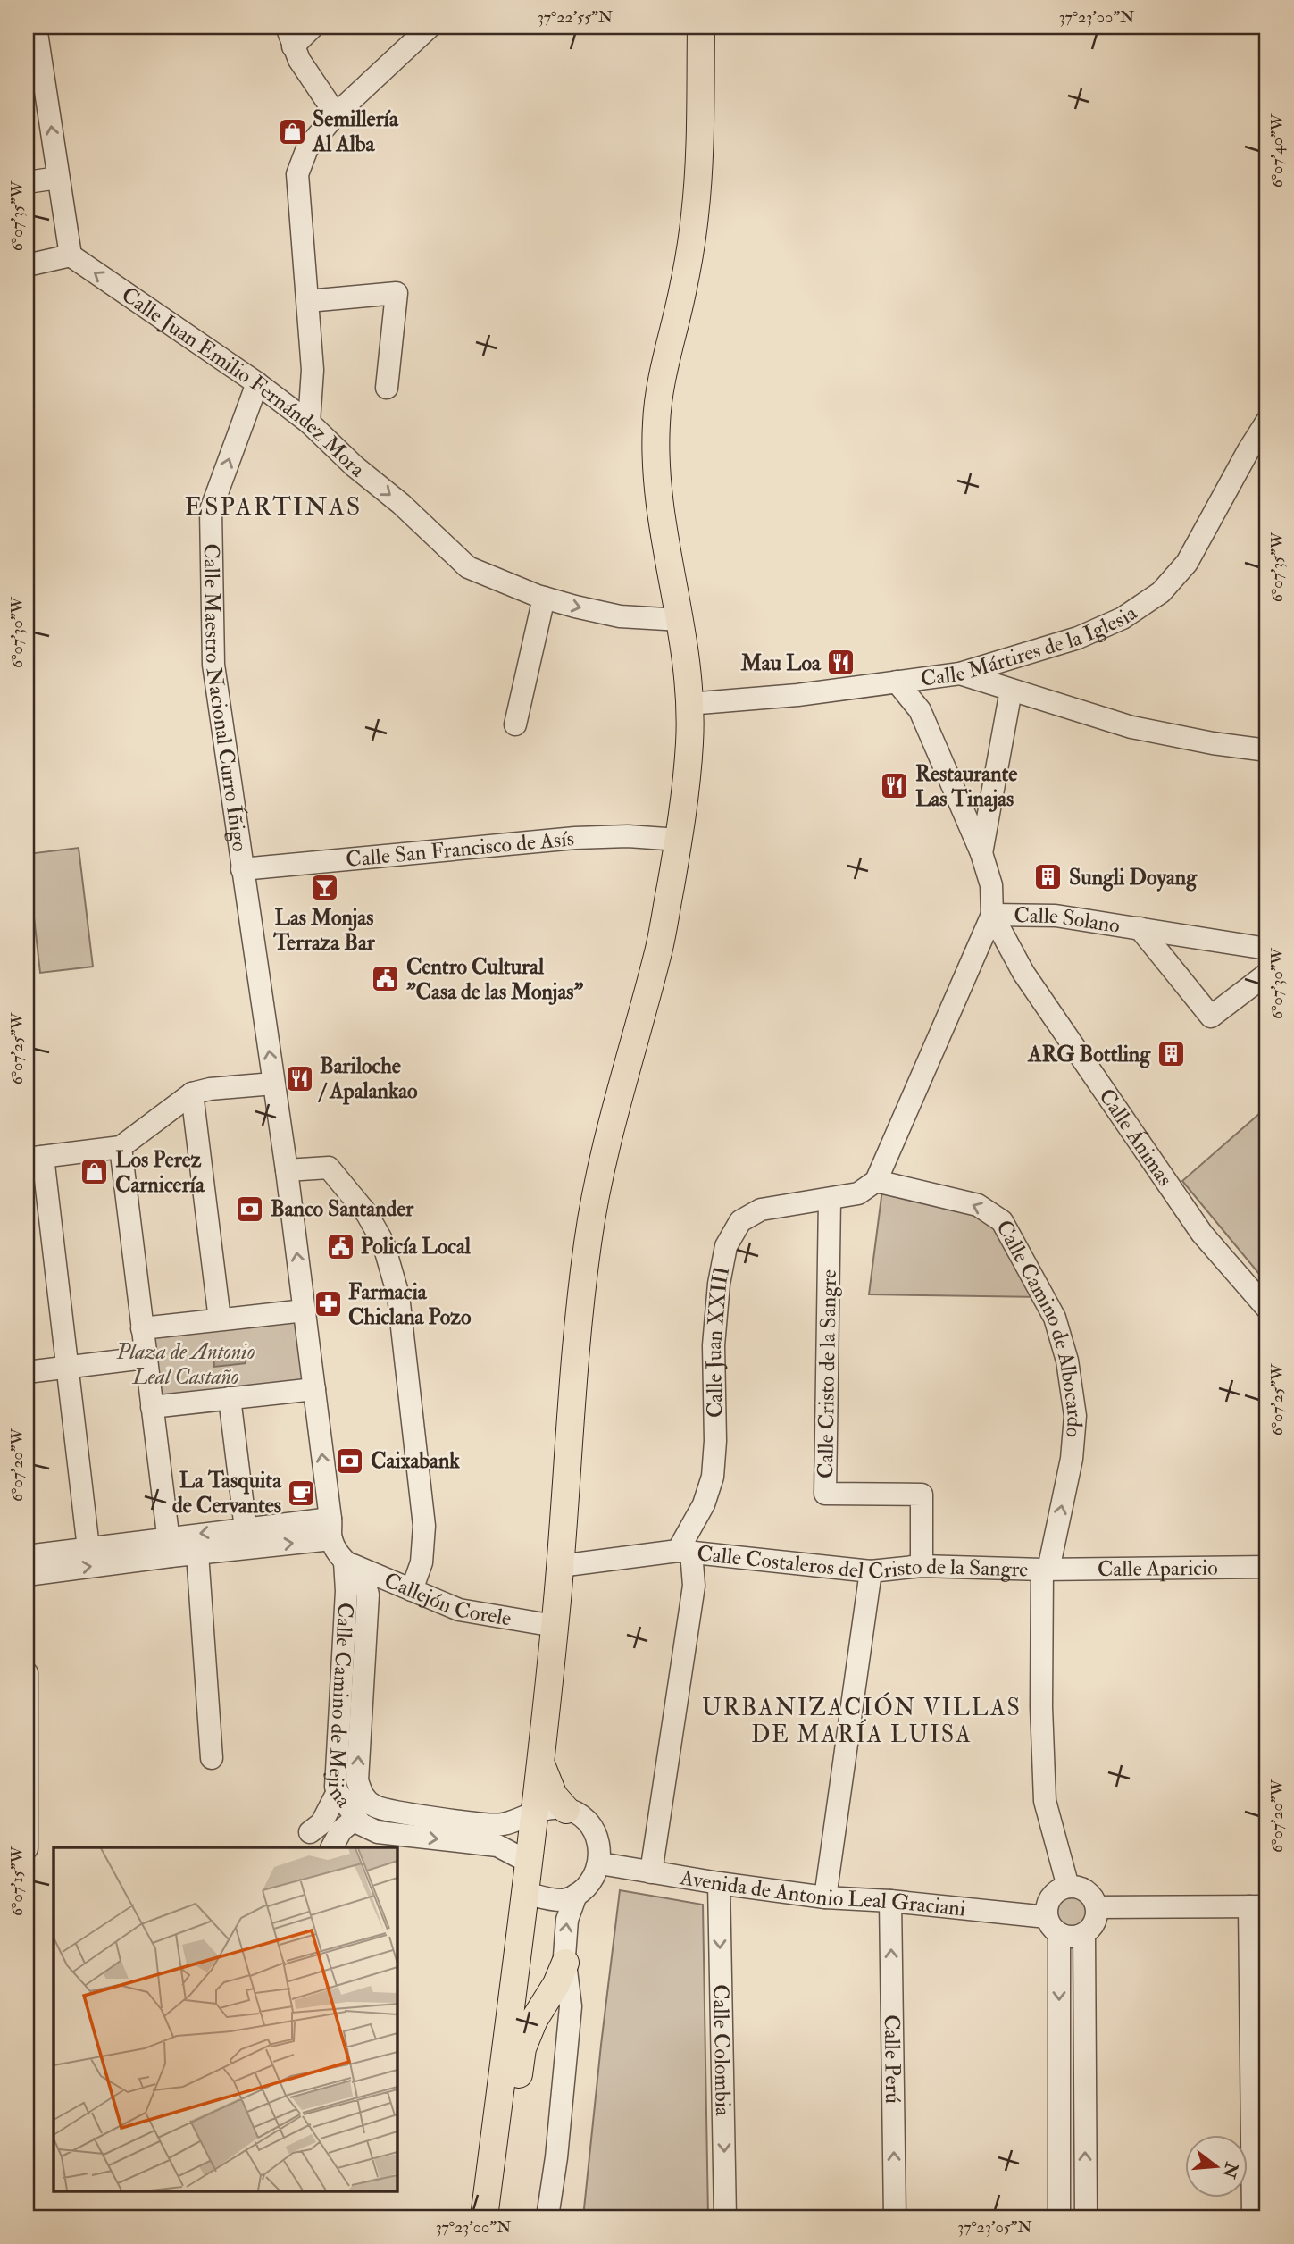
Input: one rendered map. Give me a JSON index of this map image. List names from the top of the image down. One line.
{"streets":{"street":["Calle Juan Emilio Fernández Mora","Calle Mártires de la Iglesia","Calle Maestro Nacional Curro Íñigo","Calle San Francisco de Asís","Calle Solano","Calle Ánimas","Calle Camino de Albocardo","Calle Juan XXIII","Calle Cristo de la Sangre","Calle Costaleros del Cristo de la Sangre","Calle Aparicio","Callejón Corele","Calle Camino de Mejina","Avenida de Antonio Leal Graciani","Calle Colombia","Calle Perú"]},"crossings":[["Calle Juan Emilio Fernández Mora","Calle Maestro Nacional Curro Íñigo"],["Calle Mártires de la Iglesia","Calle Ánimas"],["Calle Maestro Nacional Curro Íñigo","Calle San Francisco de Asís"],["Calle Maestro Nacional Curro Íñigo","Calle Camino de Mejina"],["Calle Solano","Calle Ánimas"],["Calle Camino de Albocardo","Calle Juan XXIII"],["Calle Camino de Albocardo","Calle Costaleros del Cristo de la Sangre"],["Calle Camino de Albocardo","Calle Aparicio"],["Calle Juan XXIII","Calle Cristo de la Sangre"],["Calle Juan XXIII","Calle Costaleros del Cristo de la Sangre"],["Calle Cristo de la Sangre","Calle Costaleros del Cristo de la Sangre"],["Calle Costaleros del Cristo de la Sangre","Calle Aparicio"],["Callejón Corele","Calle Camino de Mejina"],["Calle Camino de Mejina","Avenida de Antonio Leal Graciani"],["Avenida de Antonio Leal Graciani","Calle Colombia"],["Avenida de Antonio Leal Graciani","Calle Perú"]],"one_way":["Calle Camino de Albocardo"],"districts":["ESPARTINAS","URBANIZACIÓN VILLAS DE MARÍA LUISA"],"parks":["Plaza de Antonio Leal Castaño"],"places":{"shop":["Semillería Al Alba","Los Perez Carnicería"],"restaurant":["Mau Loa","Restaurante Las Tinajas","Bariloche / Apalankao"],"building":["Sungli Doyang","ARG Bottling"],"bar":["Las Monjas Terraza Bar"],"public building":["Centro Cultural \"Casa de las Monjas\"","Policía Local"],"bank":["Banco Santander","Caixabank"],"pharmacy":["Farmacia Chiclana Pozo"],"cafe":["La Tasquita de Cervantes"]},"north":"right","coordinates":["37°22'55\"N","37°23'00\"N","6°07'40\"W","6°07'35\"W","6°07'30\"W","6°07'25\"W","6°07'20\"W","6°07'15\"W","37°23'05\"N"]}
